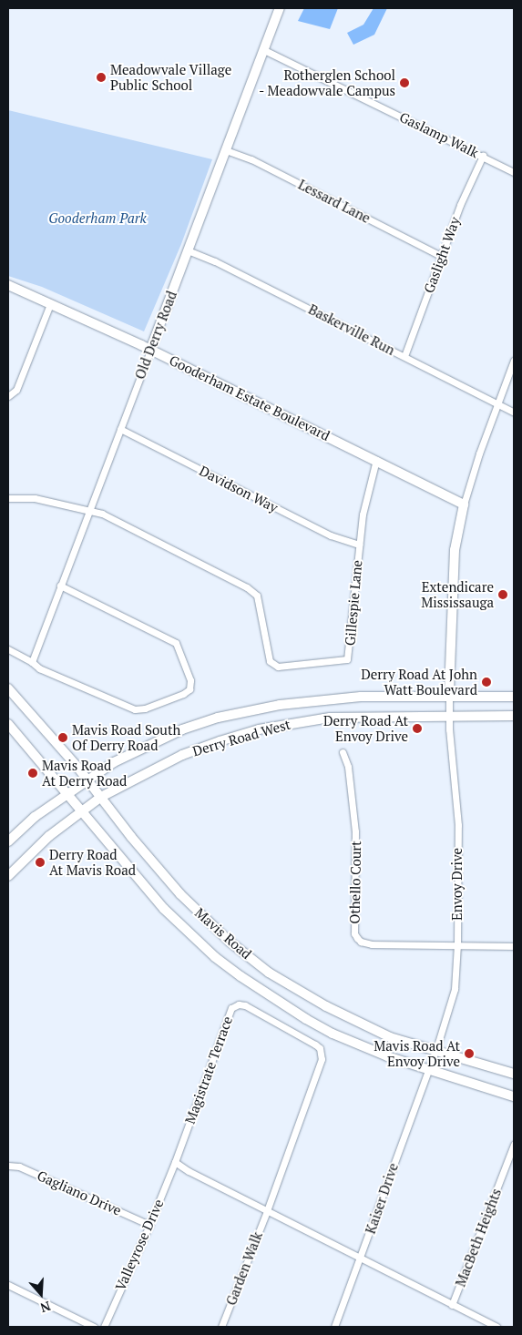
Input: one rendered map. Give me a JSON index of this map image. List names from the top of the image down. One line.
{"streets":{"main road":["Old Derry Road","Gooderham Estate Boulevard","Derry Road West","Mavis Road"],"street":["Gaslamp Walk","Lessard Lane","Gaslight Way","Baskerville Run","Davidson Way","Gillespie Lane","Othello Court","Envoy Drive","Magistrate Terrace","Gagliano Drive","Kaiser Drive","MacBeth Heights","Valleyrose Drive","Garden Walk"]},"crossings":[["Gaslamp Walk","Gaslight Way"],["Gaslamp Walk","Old Derry Road"],["Lessard Lane","Gaslight Way"],["Lessard Lane","Old Derry Road"],["Gaslight Way","Baskerville Run"],["Baskerville Run","Old Derry Road"],["Old Derry Road","Gooderham Estate Boulevard"],["Old Derry Road","Davidson Way"],["Old Derry Road","Gillespie Lane"],["Gooderham Estate Boulevard","Gillespie Lane"],["Davidson Way","Gillespie Lane"],["Derry Road West","Envoy Drive"],["Derry Road West","Mavis Road"],["Othello Court","Envoy Drive"],["Envoy Drive","Mavis Road"],["Envoy Drive","Kaiser Drive"],["Mavis Road","Kaiser Drive"],["Magistrate Terrace","Valleyrose Drive"],["Magistrate Terrace","Garden Walk"],["Gagliano Drive","Valleyrose Drive"]],"parks":["Gooderham Park"],"places":["Meadowvale Village Public School","Rotherglen School - Meadowvale Campus","Extendicare Mississauga","Derry Road At John Watt Boulevard","Derry Road At Envoy Drive","Mavis Road South Of Derry Road","Mavis Road At Derry Road","Derry Road At Mavis Road","Mavis Road At Envoy Drive"],"north":"bottom"}
